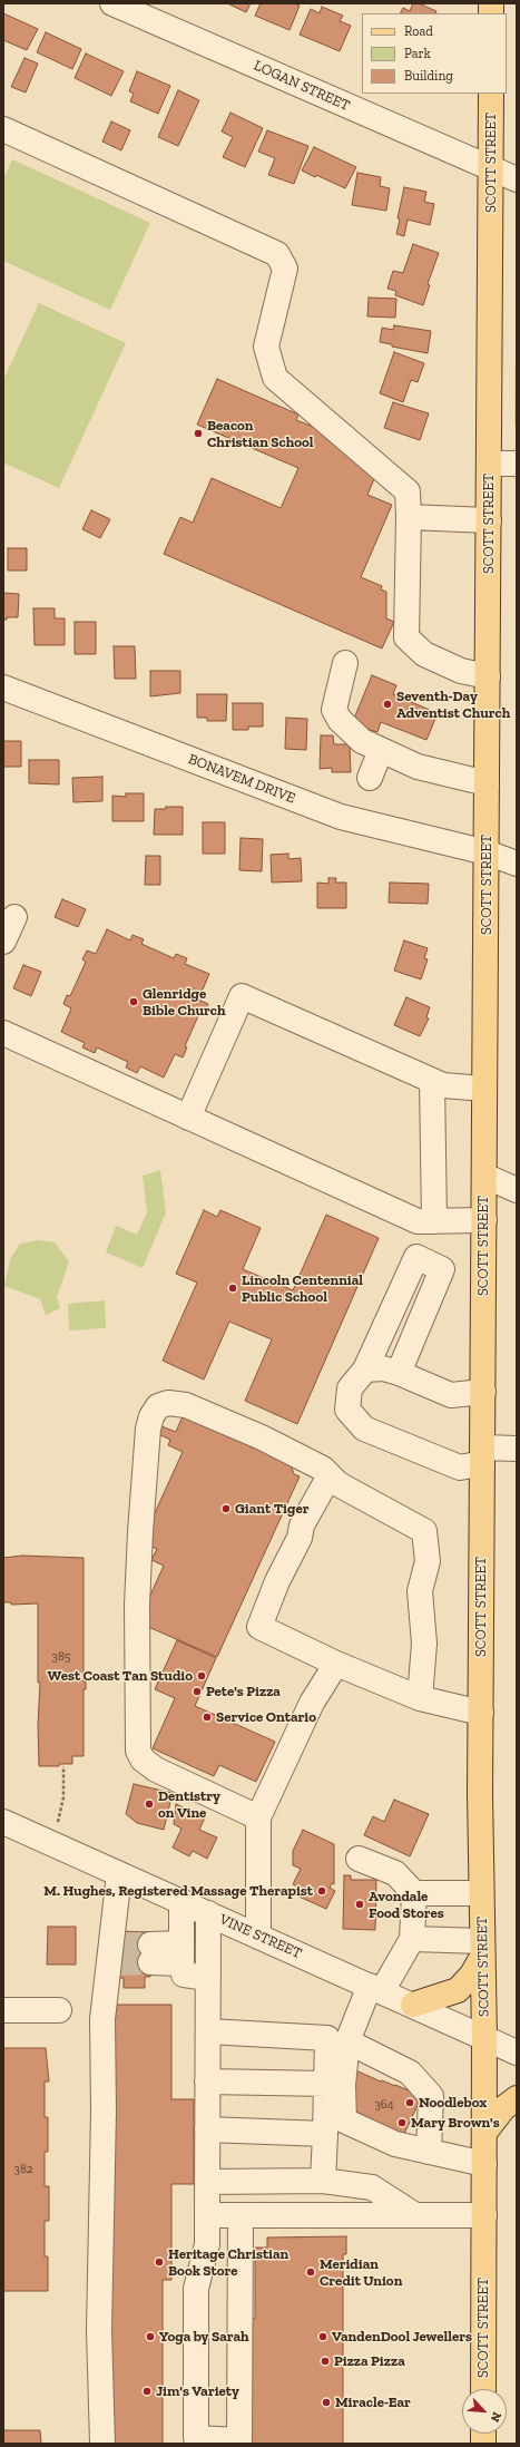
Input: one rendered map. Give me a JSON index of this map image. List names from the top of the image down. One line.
{"streets":{"main road":["SCOTT STREET"],"street":["LOGAN STREET","BONAVEM DRIVE","VINE STREET"]},"crossings":[["LOGAN STREET","SCOTT STREET"],["SCOTT STREET","BONAVEM DRIVE"],["SCOTT STREET","VINE STREET"]],"places":["Beacon Christian School","Seventh-Day Adventist Church","Glenridge Bible Church","Lincoln Centennial Public School","Giant Tiger","West Coast Tan Studio","Pete's Pizza","Service Ontario","Dentistry on Vine","M. Hughes, Registered Massage Therapist","Avondale Food Stores","Noodlebox","Mary Brown's","Heritage Christian Book Store","Meridian Credit Union","Yoga by Sarah","VandenDool Jewellers","Pizza Pizza","Jim's Variety","Miracle-Ear"],"house_numbers":["385","364","382"],"legend":["Road","Park","Building"],"north":"bottom right"}
